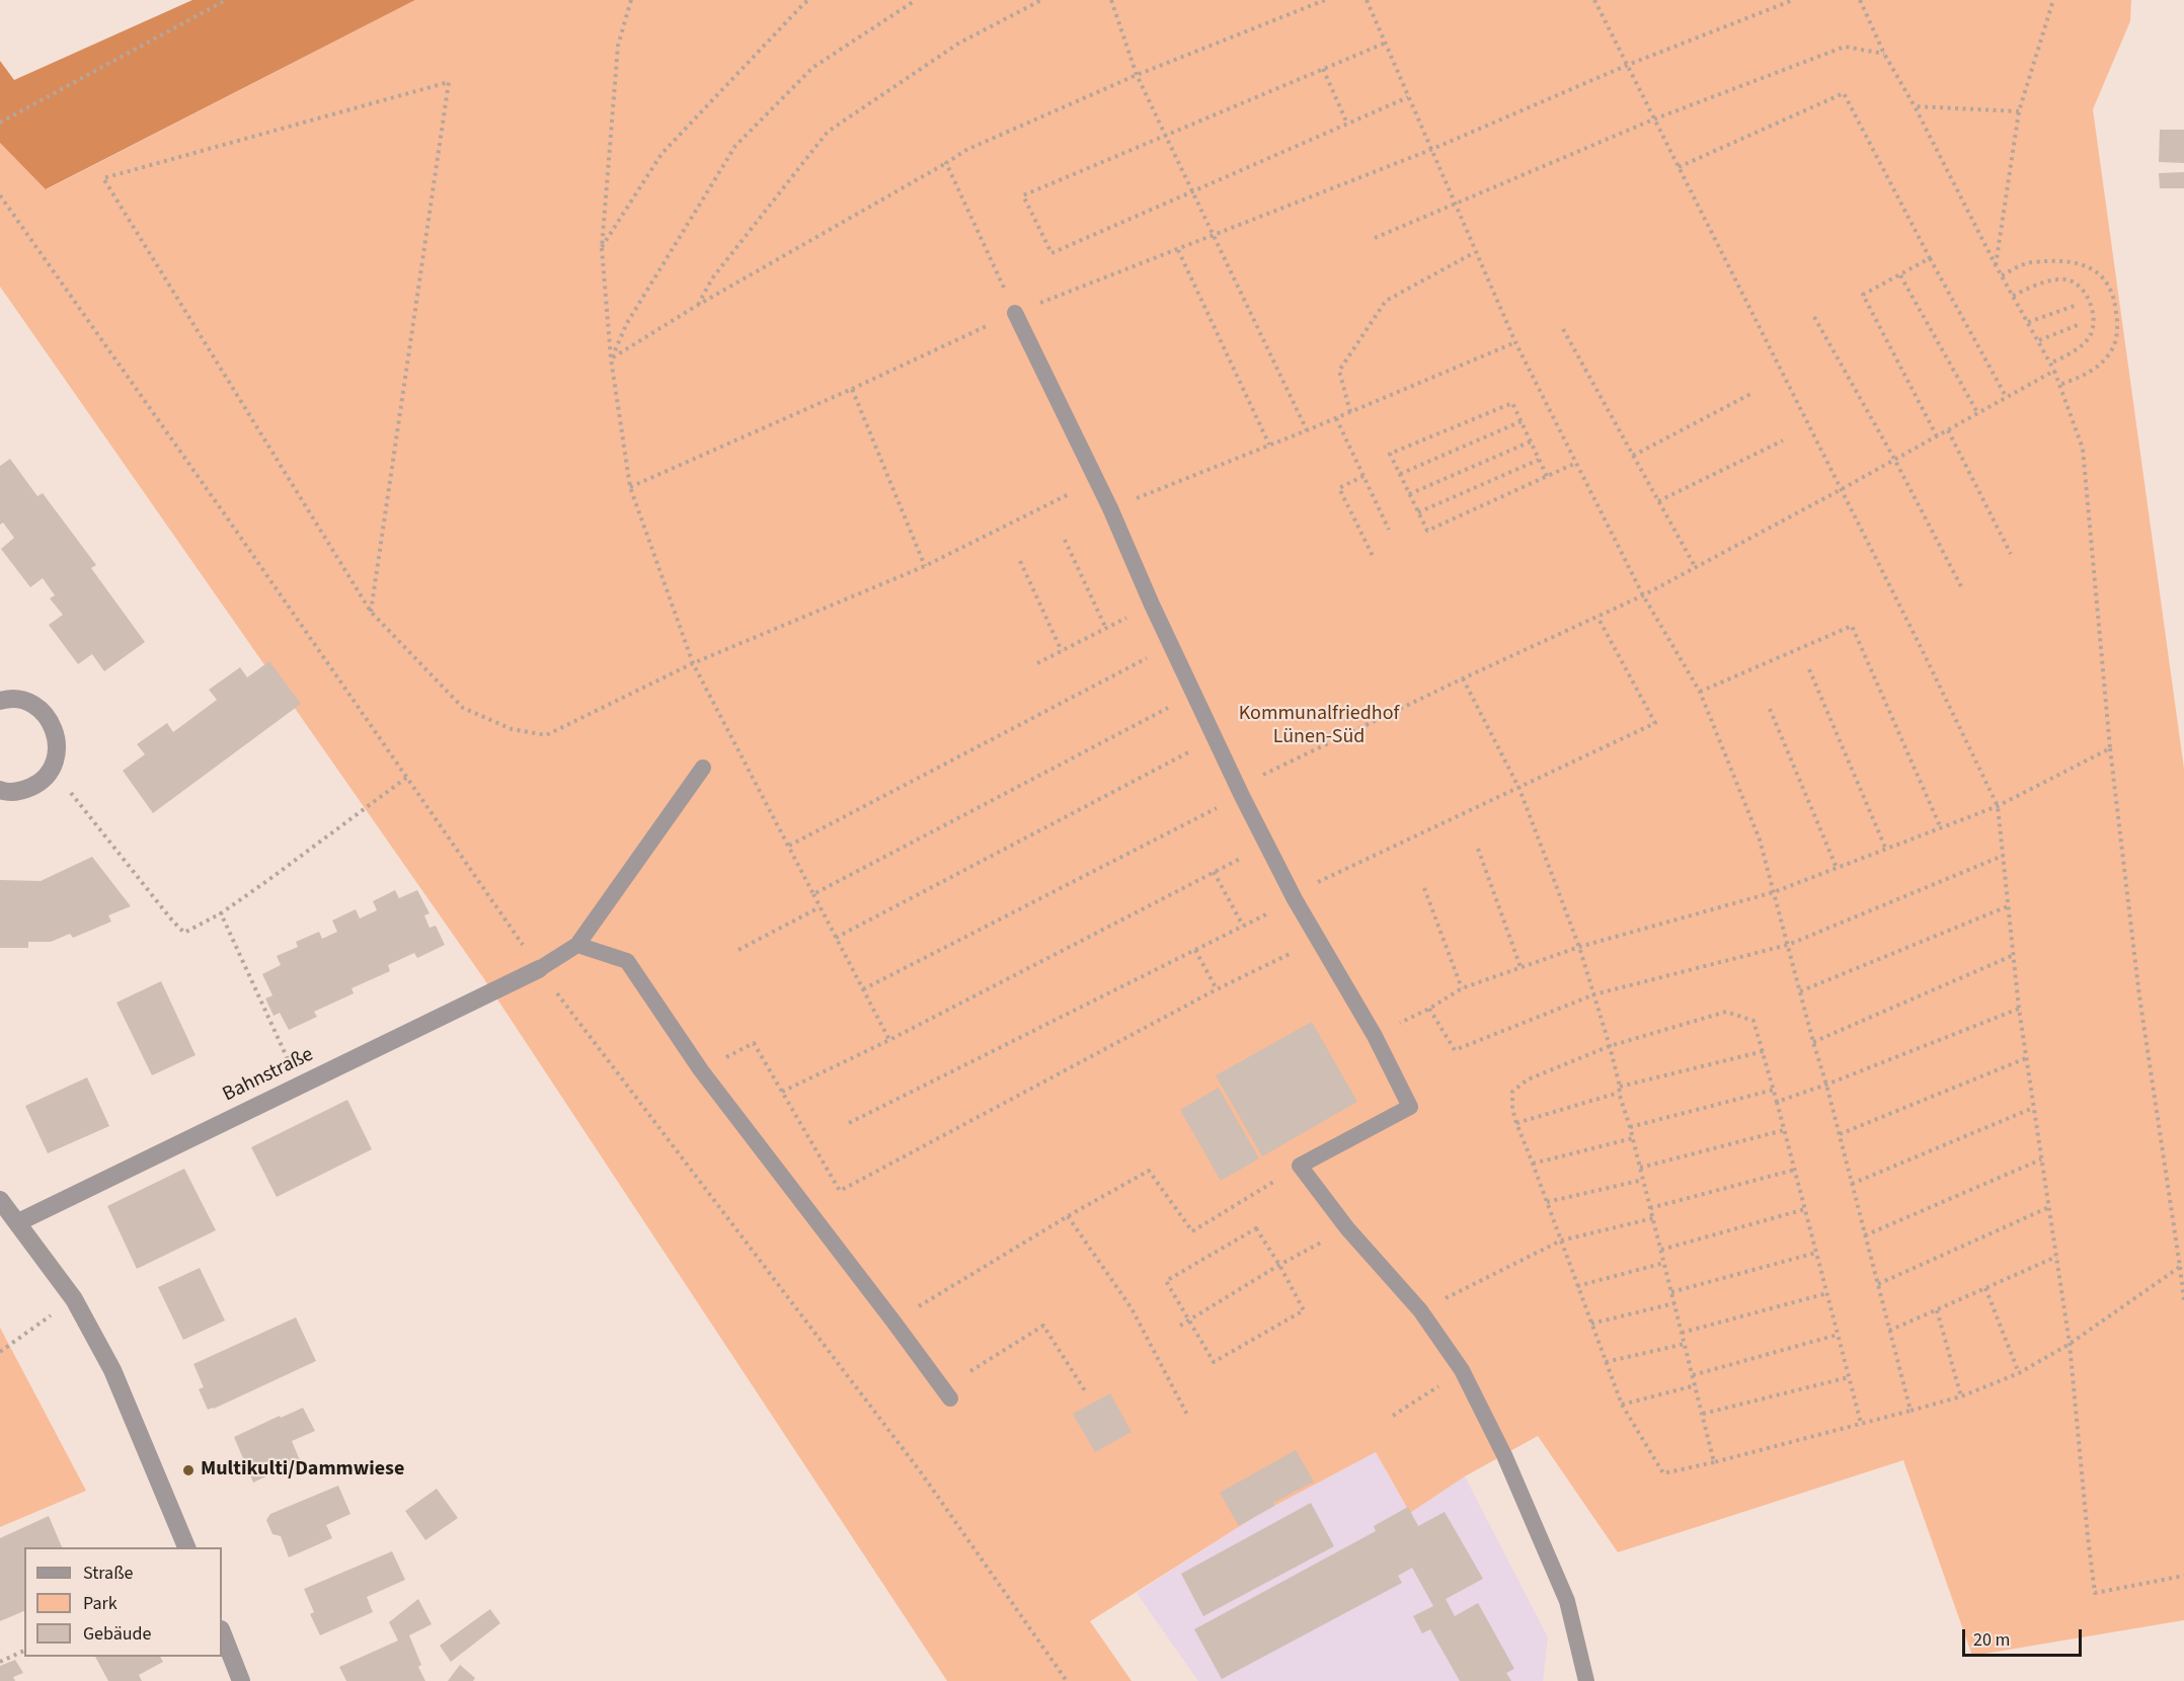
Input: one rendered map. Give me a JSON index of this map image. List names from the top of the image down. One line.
{"streets":{"street":["Bahnstraße"]},"parks":["Kommunalfriedhof Lünen-Süd"],"places":["Multikulti/Dammwiese"],"legend":["Straße","Park","Gebäude"],"scale_bar":"20 m"}
